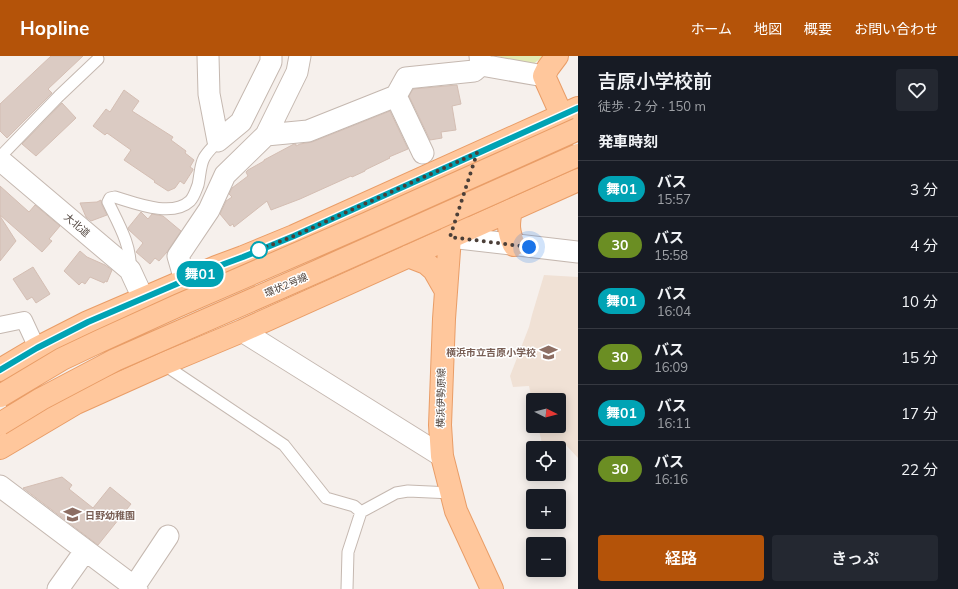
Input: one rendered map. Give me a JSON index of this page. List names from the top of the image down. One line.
{"streets":{"main road":["環状2号線","横浜伊勢原線"],"street":["大北道"]},"places":{"school or university":["横浜市立吉原小学校","日野幼稚園"]},"lines":["bus line 舞01"],"north":"right","page":{"header":"Hopline","nav":["ホーム","地図","概要","お問い合わせ"],"on_map":"舞01","heading":[["吉原小学校前","徒歩 · 2 分 · 150 m"],"発車時刻"],"list":[{"mark":"舞01","name":"バス","note":"15:57","value":"3 分"},{"mark":"30","name":"バス","note":"15:58","value":"4 分"},{"mark":"舞01","name":"バス","note":"16:04","value":"10 分"},{"mark":"30","name":"バス","note":"16:09","value":"15 分"},{"mark":"舞01","name":"バス","note":"16:11","value":"17 分"},{"mark":"30","name":"バス","note":"16:16","value":"22 分"}],"map_buttons":["+","−"],"buttons":["経路","きっぷ"]}}
